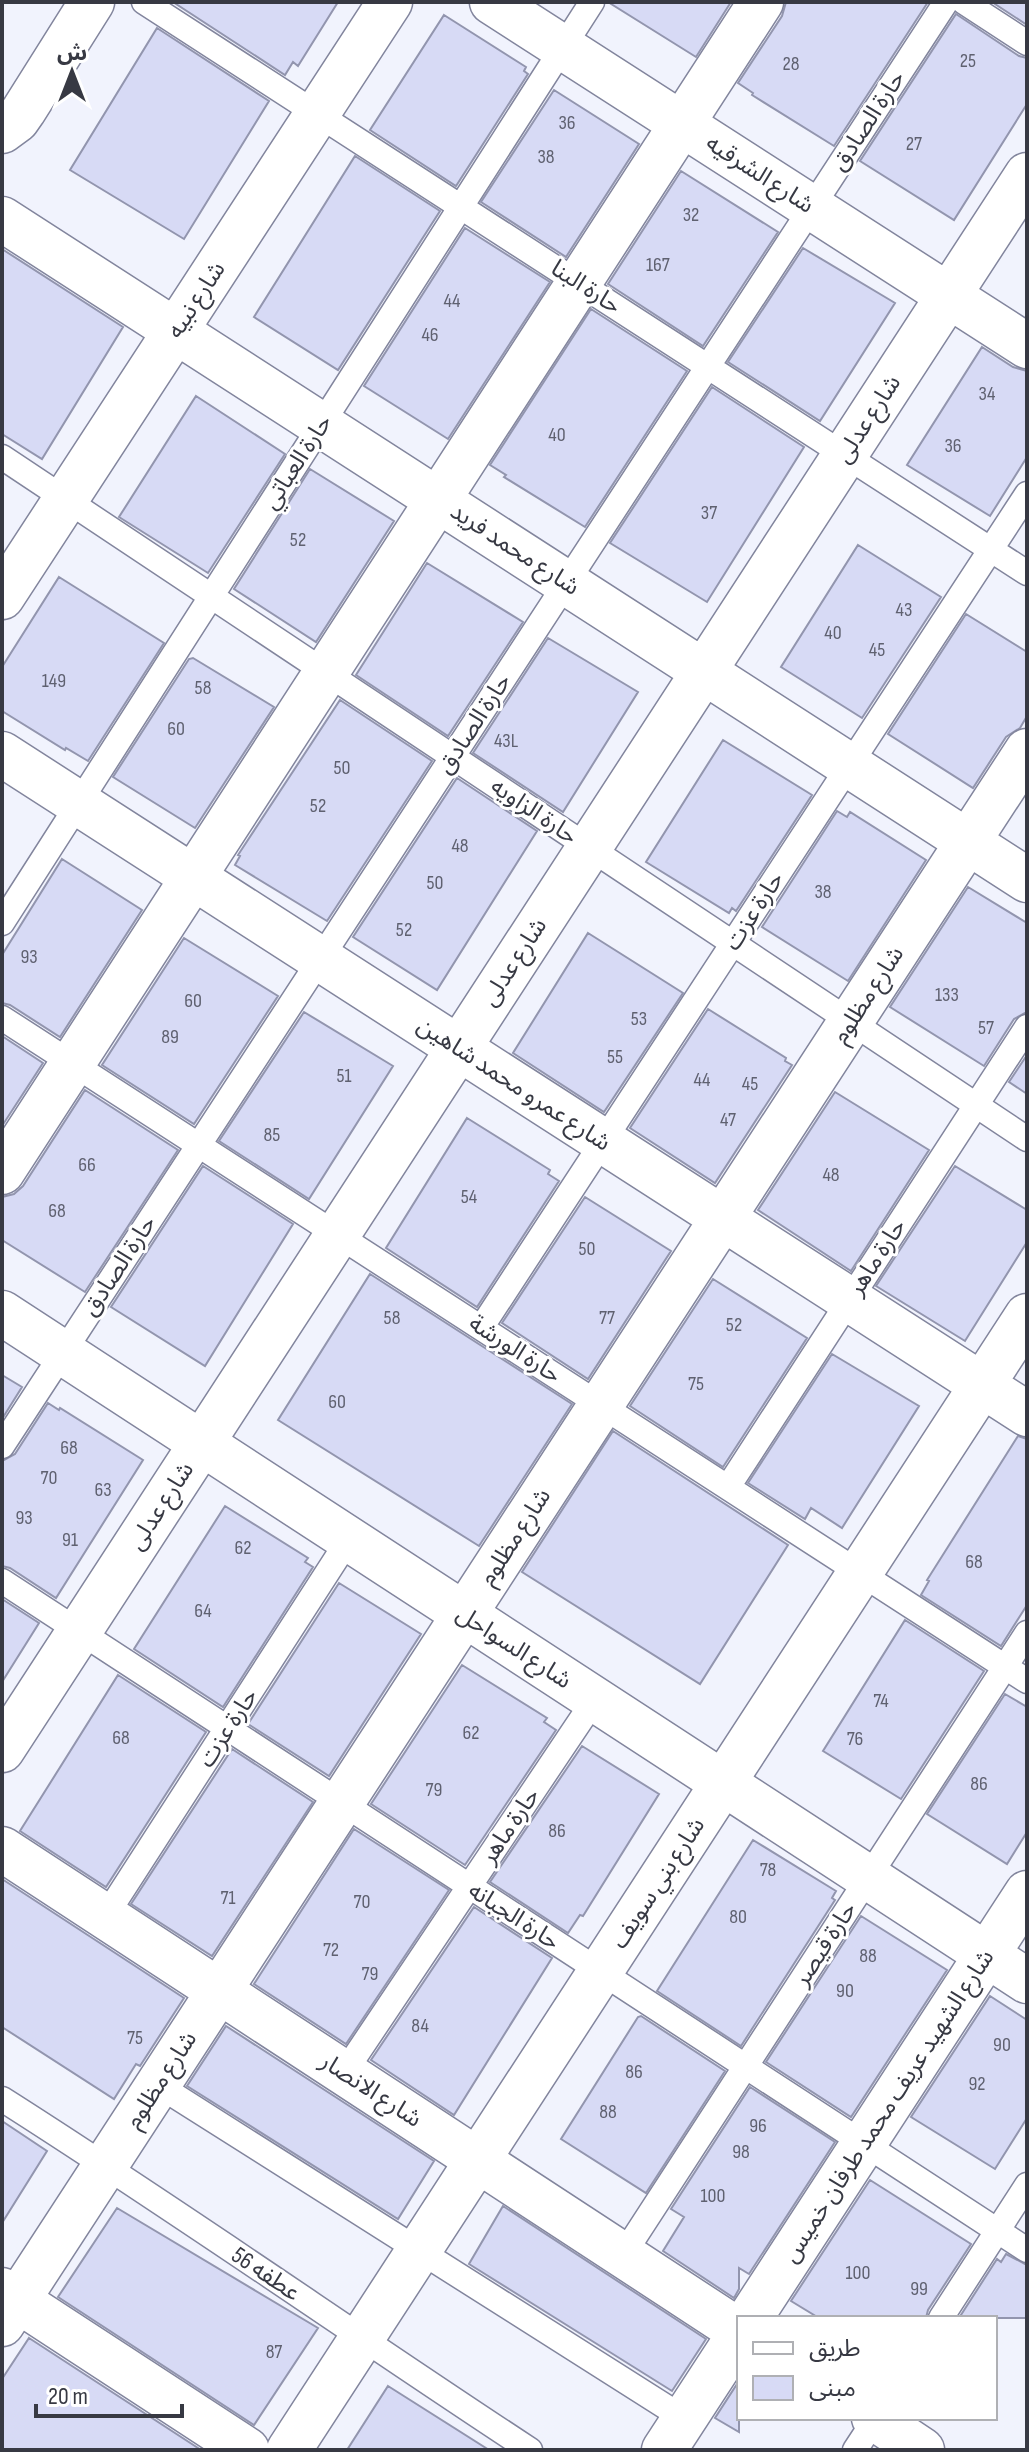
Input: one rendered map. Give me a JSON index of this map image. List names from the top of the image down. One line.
{"streets":{"street":["شارع الشرقيه","شارع نبيه","شارع عدلى","شارع محمد فريد","شارع مظلوم","شارع عمرو محمد شاهين","شارع السواحل","شارع بني سويف","شارع الانصار","شارع الشهيد عريف محمد طرفان خميس"],"lane":["حارة الصادق","حارة البنا","حارة العباتي","حارة الزاويه","حارة عزت","حارة ماهر","حارة الورشة","حارة الجبانه","حارة قيصر","عطفه 56"]},"crossings":[["حارة الصادق","شارع الشرقيه"],["حارة الصادق","حارة البنا"],["حارة الصادق","شارع محمد فريد"],["حارة الصادق","حارة الزاويه"],["حارة الصادق","شارع عمرو محمد شاهين"],["حارة الصادق","حارة الورشة"],["حارة الصادق","شارع السواحل"],["شارع الشرقيه","شارع عدلى"],["شارع الشرقيه","حارة العباتي"],["حارة البنا","شارع نبيه"],["حارة البنا","شارع عدلى"],["حارة البنا","حارة العباتي"],["حارة البنا","حارة عزت"],["شارع نبيه","شارع محمد فريد"],["شارع نبيه","حارة الزاويه"],["شارع عدلى","شارع محمد فريد"],["شارع عدلى","حارة الزاويه"],["شارع عدلى","شارع عمرو محمد شاهين"],["شارع عدلى","حارة الورشة"],["شارع عدلى","شارع السواحل"],["شارع عدلى","حارة الجبانه"],["حارة العباتي","شارع محمد فريد"],["حارة العباتي","حارة الزاويه"],["حارة العباتي","شارع عمرو محمد شاهين"],["شارع محمد فريد","حارة عزت"],["شارع محمد فريد","شارع مظلوم"],["حارة الزاويه","حارة عزت"],["حارة الزاويه","شارع مظلوم"],["حارة الزاويه","حارة ماهر"],["حارة عزت","شارع عمرو محمد شاهين"],["حارة عزت","حارة الورشة"],["حارة عزت","شارع السواحل"],["حارة عزت","حارة الجبانه"],["حارة عزت","شارع الانصار"],["شارع مظلوم","شارع عمرو محمد شاهين"],["شارع مظلوم","حارة الورشة"],["شارع مظلوم","شارع السواحل"],["شارع مظلوم","حارة الجبانه"],["شارع مظلوم","شارع الانصار"],["شارع مظلوم","عطفه 56"],["شارع عمرو محمد شاهين","حارة ماهر"],["شارع عمرو محمد شاهين","شارع بني سويف"],["حارة ماهر","حارة الورشة"],["حارة ماهر","شارع السواحل"],["حارة ماهر","حارة الجبانه"],["حارة ماهر","شارع الانصار"],["حارة الورشة","شارع بني سويف"],["حارة الورشة","حارة قيصر"],["شارع السواحل","شارع بني سويف"],["شارع السواحل","حارة قيصر"],["شارع السواحل","شارع الشهيد عريف محمد طرفان خميس"],["شارع بني سويف","حارة الجبانه"],["شارع بني سويف","شارع الانصار"],["شارع بني سويف","عطفه 56"],["حارة الجبانه","حارة قيصر"],["حارة الجبانه","شارع الشهيد عريف محمد طرفان خميس"],["حارة قيصر","شارع الانصار"]],"house_numbers":["25","28","36","27","38","32","167","44","46","34","40","36","37","52","43","40","45","149","58","60","43L","50","52","48","50","38","52","93","133","60","53","57","89","55","51","44","45","47","85","66","48","54","68","50","58","77","52","75","60","68","70","63","93","91","62","68","64","74","62","68","76","86","79","86","78","71","70","80","72","88","79","90","84","75","90","86","92","88","96","98","100","100","99","87"],"legend":["طريق","مبنى"],"scale_bar":"20 m","north":"top"}
